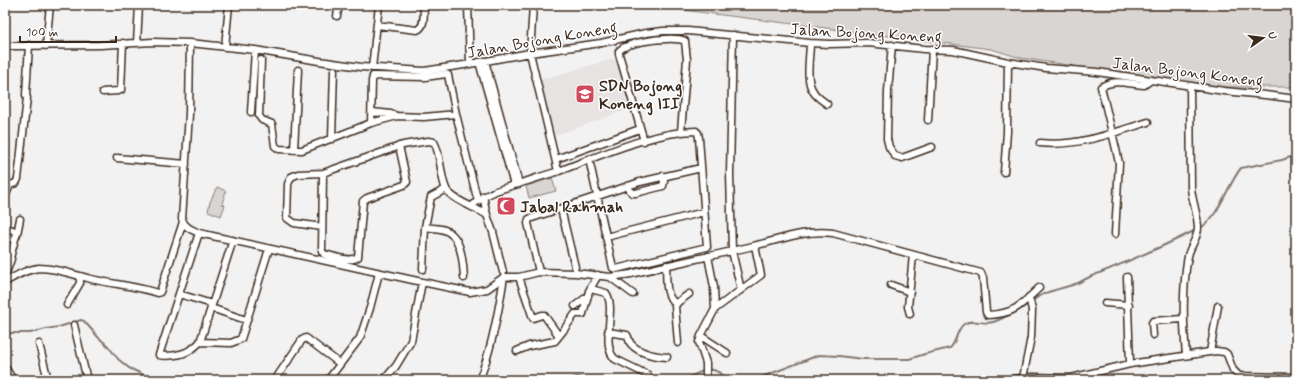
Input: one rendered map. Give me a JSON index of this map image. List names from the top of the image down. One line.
{"streets":{"street":["Jalan Bojong Koneng"]},"places":{"school or university":["SDN Bojong Koneng III"],"mosque":["Jabal Rahmah"]},"scale_bar":"100 m","north":"right"}
